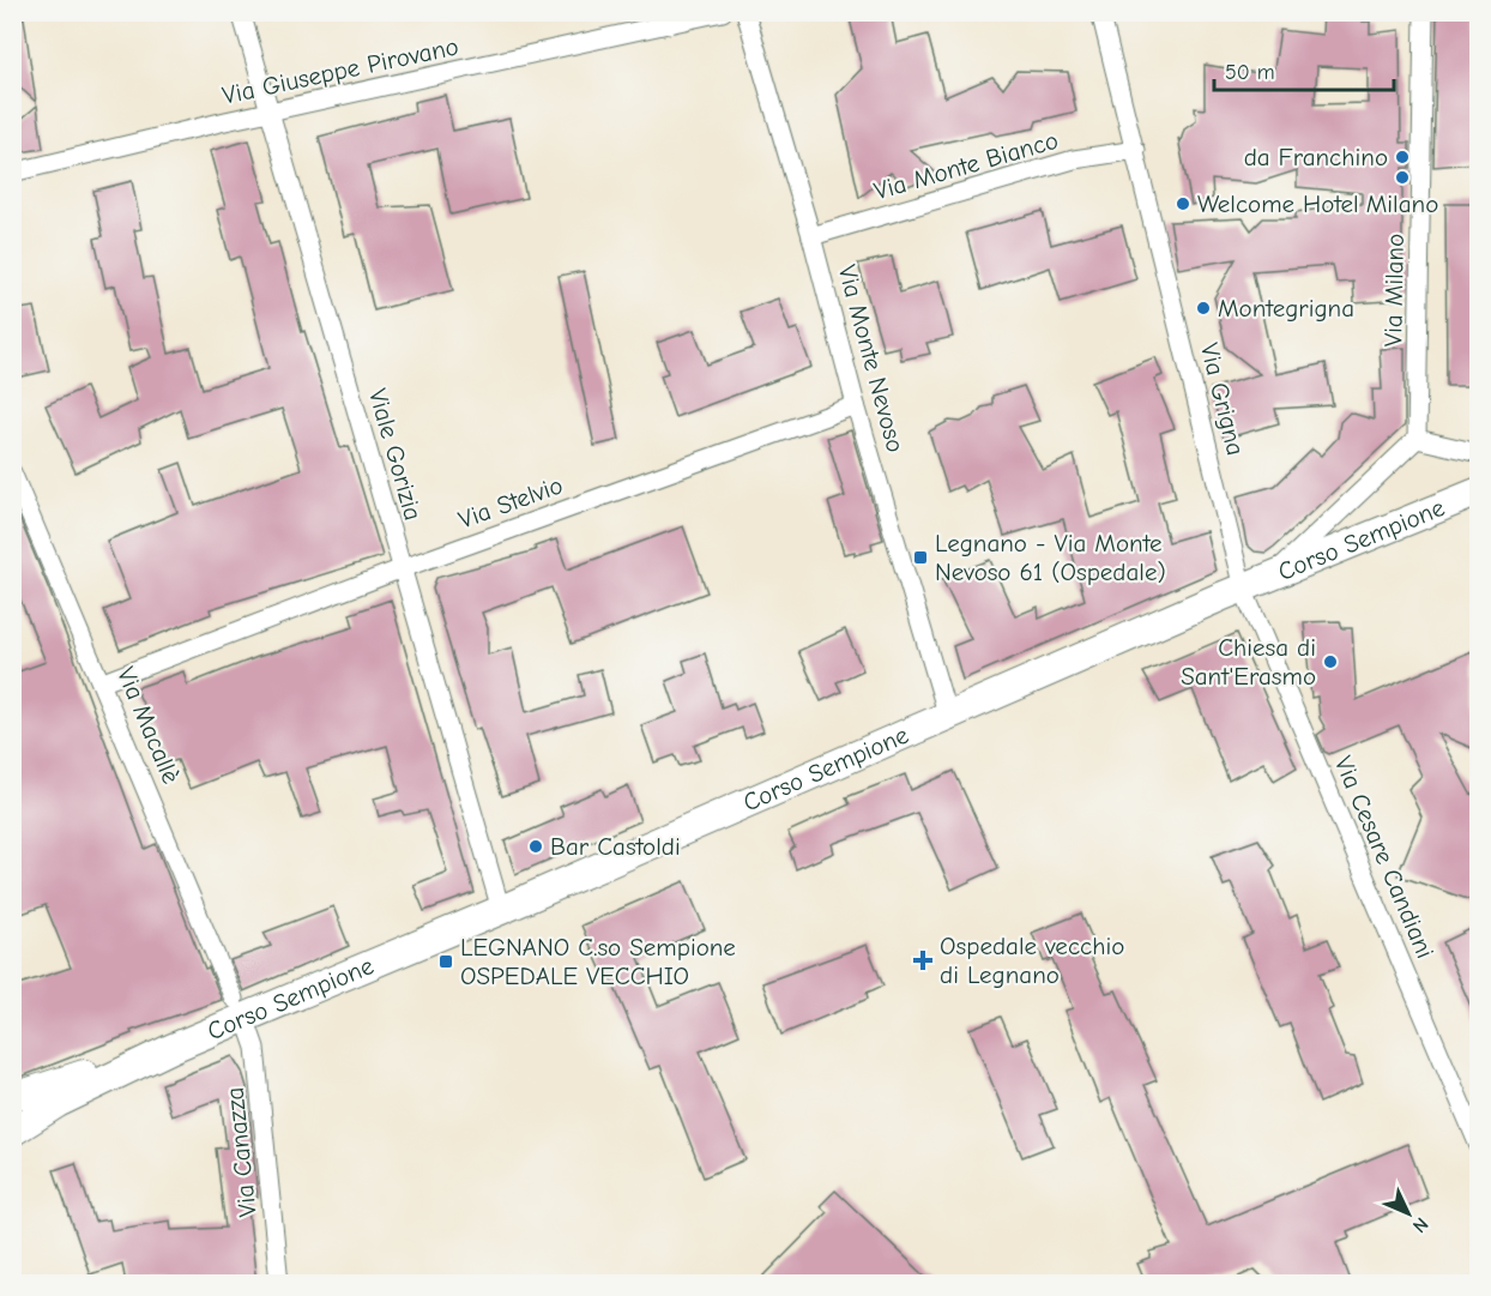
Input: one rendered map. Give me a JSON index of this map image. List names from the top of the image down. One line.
{"streets":{"main road":["Corso Sempione"],"street":["Via Giuseppe Pirovano","Via Monte Bianco","Via Milano","Via Monte Nevoso","Via Grigna","Viale Gorizia","Via Stelvio","Via Macallè","Via Cesare Candiani","Via Canazza"]},"crossings":[["Via Giuseppe Pirovano","Viale Gorizia"],["Via Monte Bianco","Via Monte Nevoso"],["Via Monte Bianco","Via Grigna"],["Via Monte Nevoso","Via Stelvio"],["Via Monte Nevoso","Corso Sempione"],["Via Grigna","Corso Sempione"],["Via Grigna","Via Cesare Candiani"],["Viale Gorizia","Via Stelvio"],["Viale Gorizia","Corso Sempione"],["Via Stelvio","Via Macallè"],["Corso Sempione","Via Macallè"],["Corso Sempione","Via Cesare Candiani"],["Corso Sempione","Via Canazza"],["Via Macallè","Via Canazza"]],"places":{"other":["da Franchino","Milano","Welcome Hotel","Montegrigna","Chiesa di Sant'Erasmo","Bar Castoldi"],"transit":["Legnano - Via Monte Nevoso 61 (Ospedale)","LEGNANO C.so Sempione OSPEDALE VECCHIO"],"health":["Ospedale vecchio di Legnano"]},"scale_bar":"50 m","north":"bottom right"}
